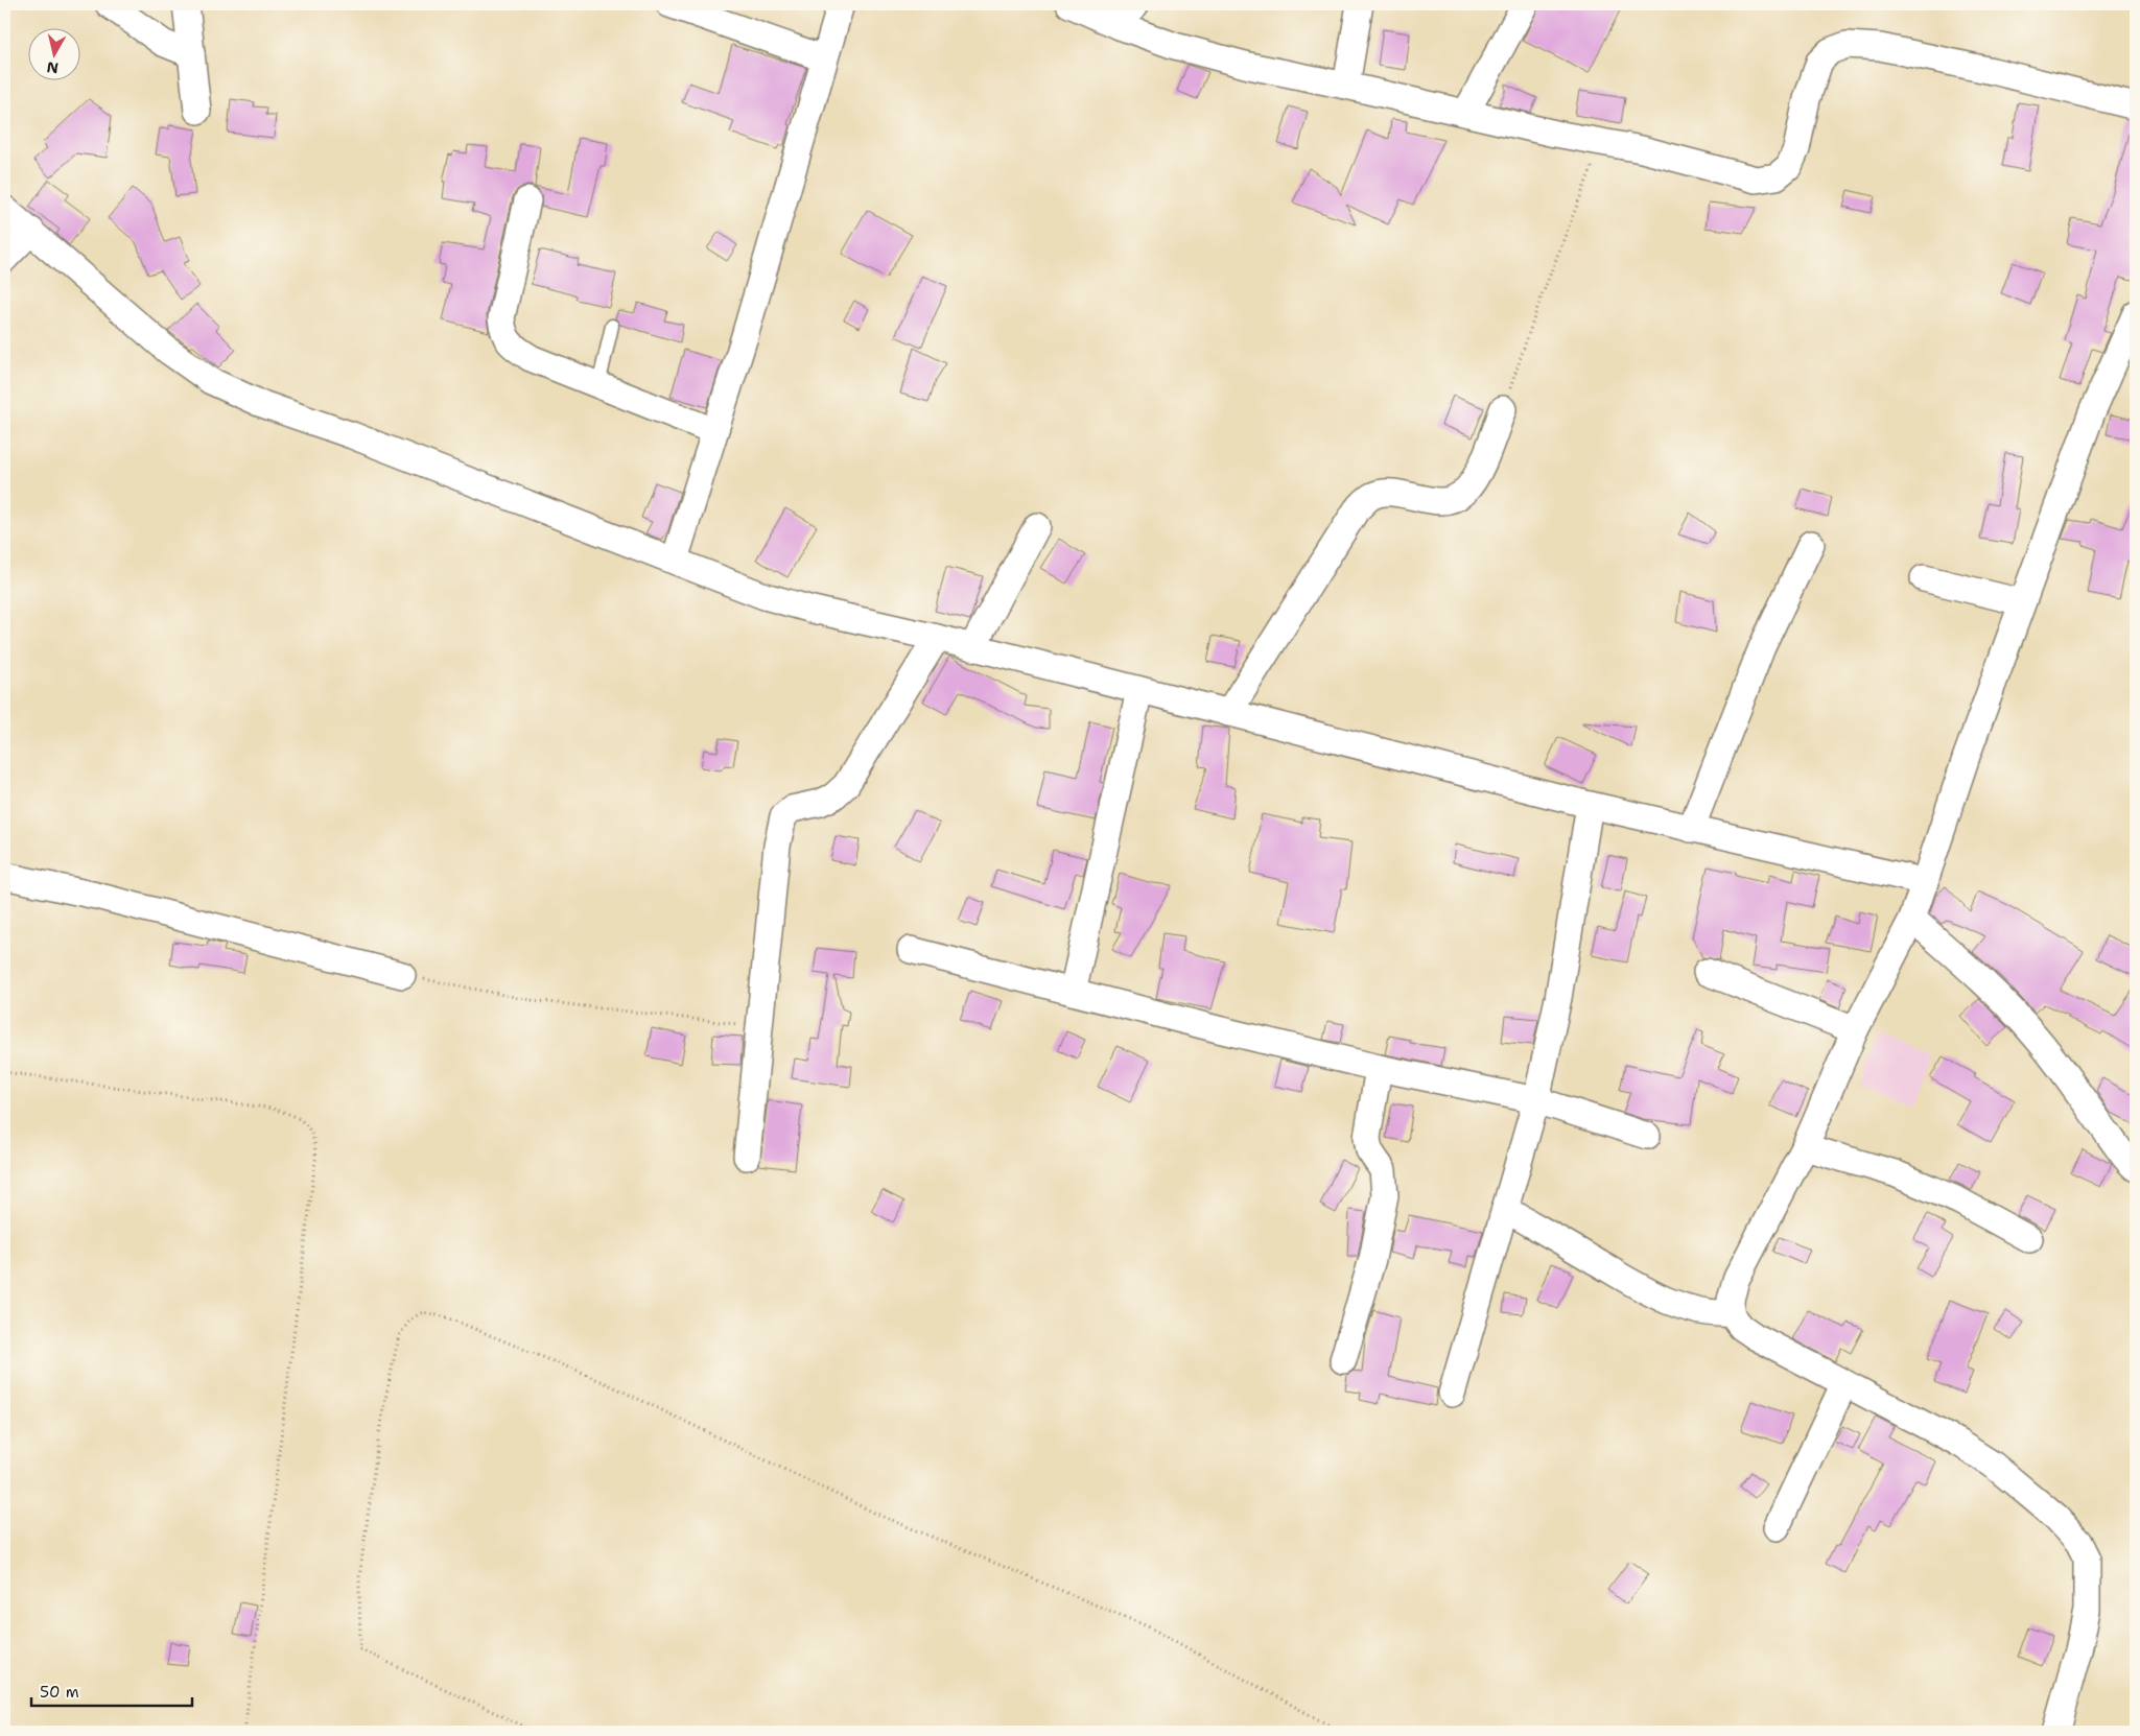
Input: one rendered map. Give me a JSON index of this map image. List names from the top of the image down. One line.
{"scale_bar":"50 m","north":"bottom"}
